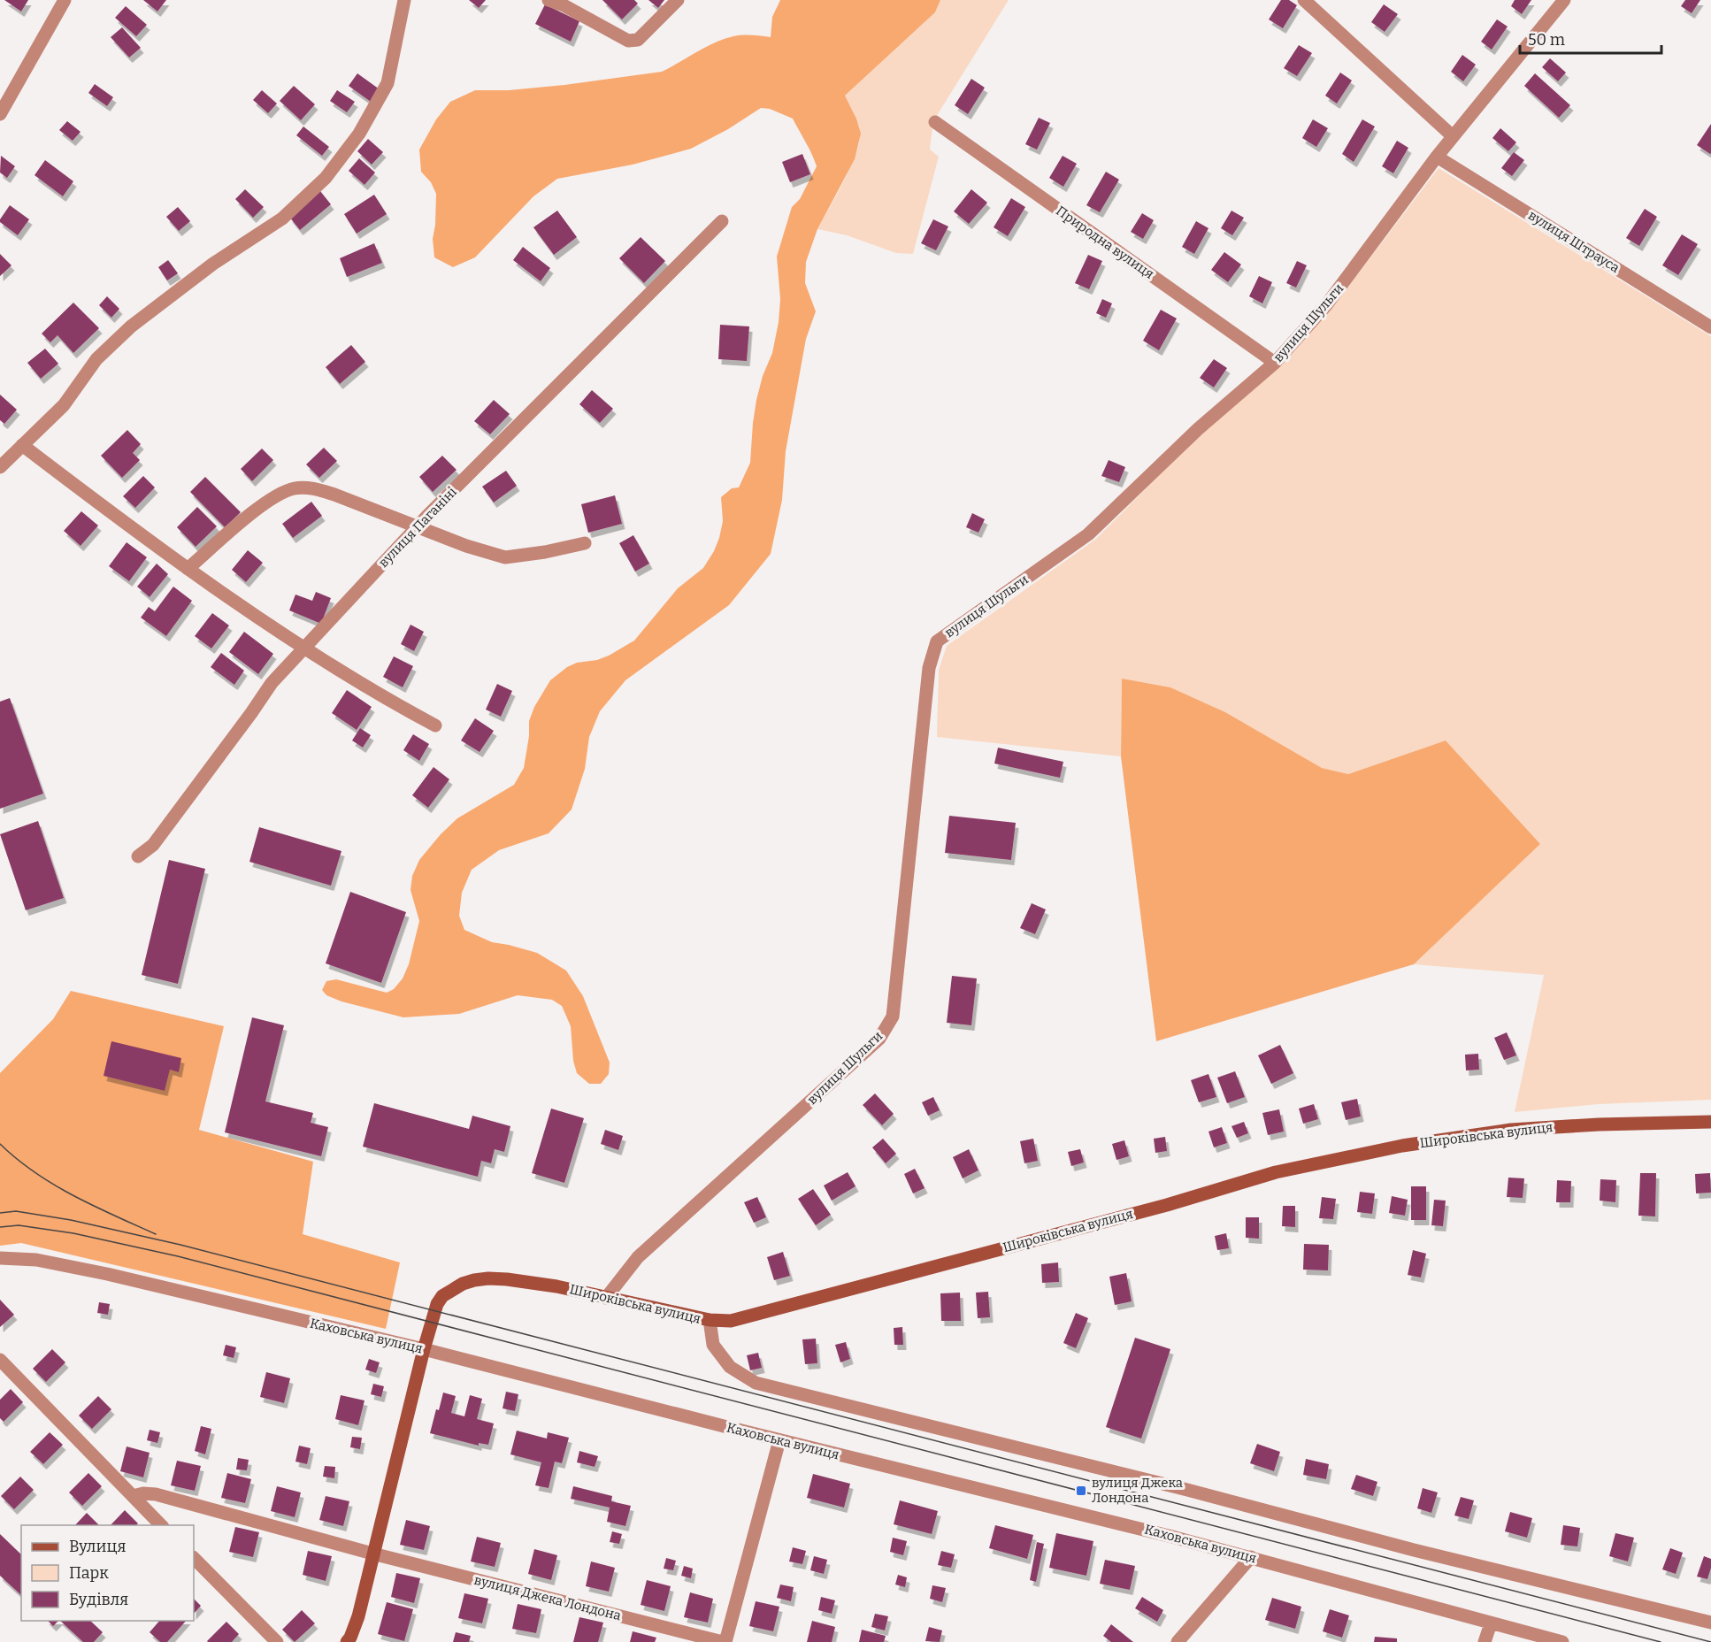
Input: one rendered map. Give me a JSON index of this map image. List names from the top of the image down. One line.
{"streets":{"main road":["Широківська вулиця"],"street":["вулиця Штрауса","Природна вулиця","вулиця Шульги","вулиця Паганіні","Каховська вулиця","вулиця Джека Лондона"]},"crossings":[["вулиця Штрауса","вулиця Шульги"],["Природна вулиця","вулиця Шульги"],["вулиця Шульги","Широківська вулиця"],["Широківська вулиця","Каховська вулиця"],["Каховська вулиця","вулиця Джека Лондона"]],"places":{"transit":["вулиця Джека Лондона"]},"legend":["Вулиця","Парк","Будівля"],"scale_bar":"50 m"}
